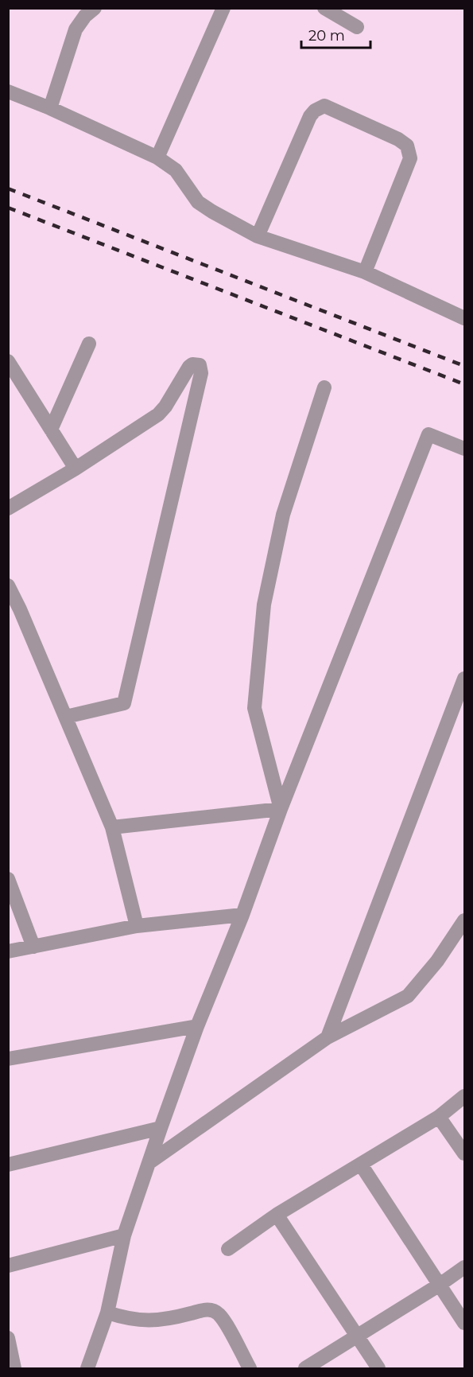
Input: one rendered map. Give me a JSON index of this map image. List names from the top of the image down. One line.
{"scale_bar":"20 m"}
